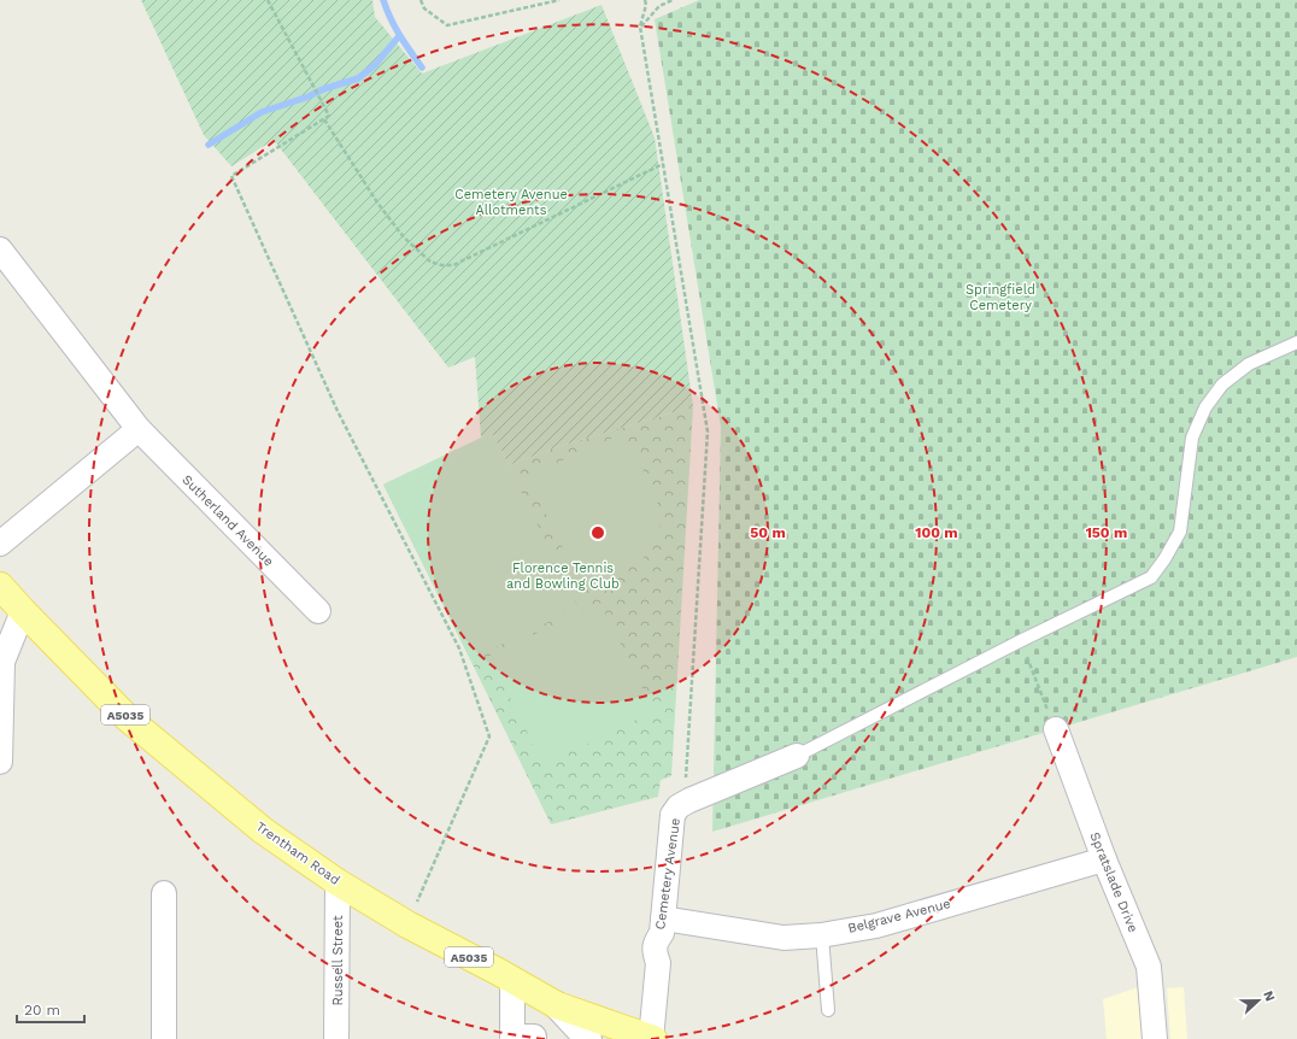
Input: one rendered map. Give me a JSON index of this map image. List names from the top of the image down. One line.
{"streets":{"main road":["A5035","Trentham Road"],"street":["Sutherland Avenue","Cemetery Avenue","Spratslade Drive","Belgrave Avenue","Russell Street"]},"crossings":[["Trentham Road","Cemetery Avenue"],["Trentham Road","Russell Street"],["Cemetery Avenue","Belgrave Avenue"],["Spratslade Drive","Belgrave Avenue"]],"parks":["Cemetery Avenue Allotments","Springfield Cemetery","Florence Tennis and Bowling Club"],"scale_bar":"20 m","north":"right","rings":["50 m","100 m","150 m"]}
